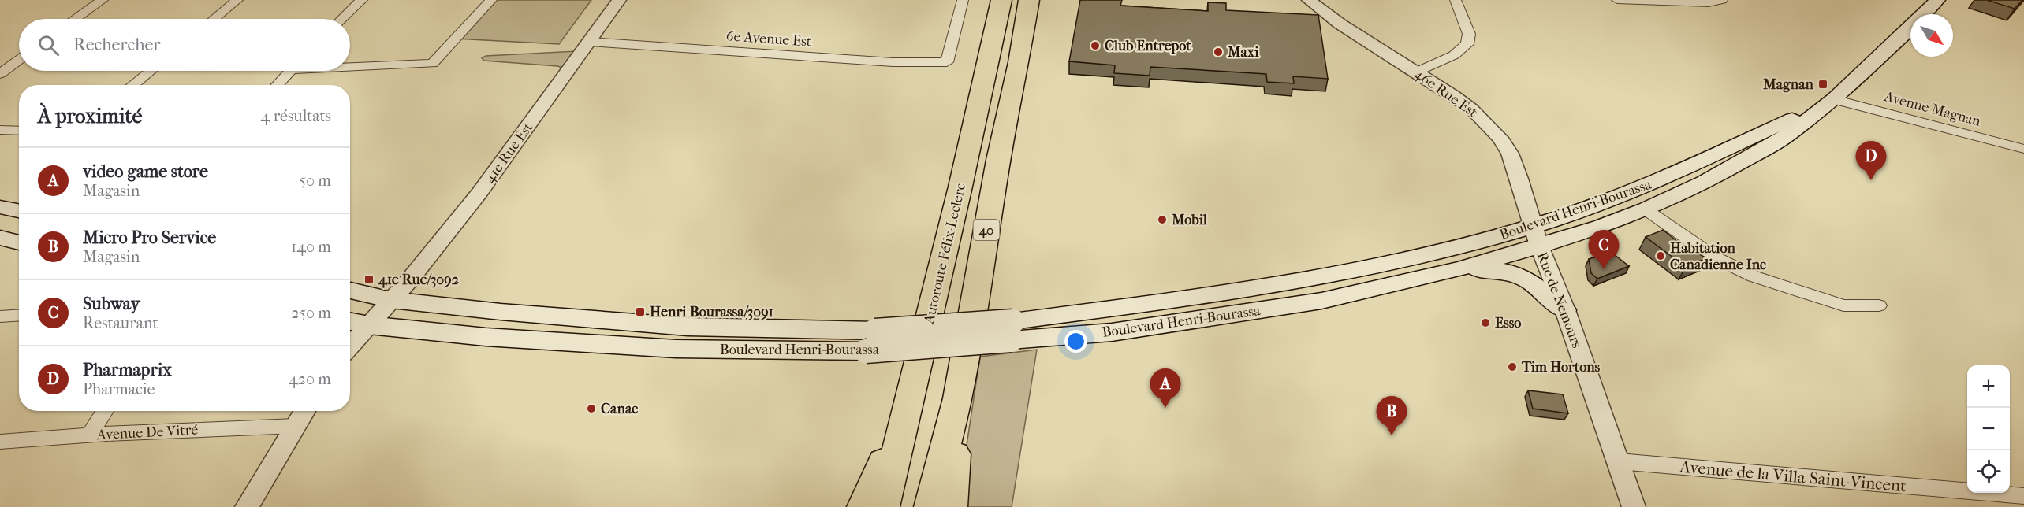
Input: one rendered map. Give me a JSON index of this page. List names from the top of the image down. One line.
{"streets":{"highway":["40","Autoroute Félix-Leclerc"],"main road":["Boulevard Henri-Bourassa"],"street":["6e Avenue Est","46e Rue Est","Avenue Magnan","41e Rue Est","Rue de Nemours","Avenue De Vitré","Avenue de la Villa-Saint-Vincent"]},"crossings":[["6e Avenue Est","41e Rue Est"],["46e Rue Est","Boulevard Henri-Bourassa"],["46e Rue Est","Rue de Nemours"],["Avenue Magnan","Boulevard Henri-Bourassa"],["41e Rue Est","Boulevard Henri-Bourassa"],["Boulevard Henri-Bourassa","Rue de Nemours"],["Rue de Nemours","Avenue de la Villa-Saint-Vincent"]],"places":{"other":["Club Entrepot","Maxi","Mobil","Habitation Canadienne Inc","Esso","Tim Hortons","Canac"],"transit":["Magnan","41e Rue/3092","Henri-Bourassa/3091"]},"north":"bottom right","page":{"search":"Rechercher","heading":["À proximité","4 résultats"],"pins":["D","C","A","B"],"list":[{"mark":"A","name":"video game store","note":"Magasin","value":"50 m"},{"mark":"B","name":"Micro Pro Service","note":"Magasin","value":"140 m"},{"mark":"C","name":"Subway","note":"Restaurant","value":"250 m"},{"mark":"D","name":"Pharmaprix","note":"Pharmacie","value":"420 m"}],"map_buttons":["+","−"]}}
